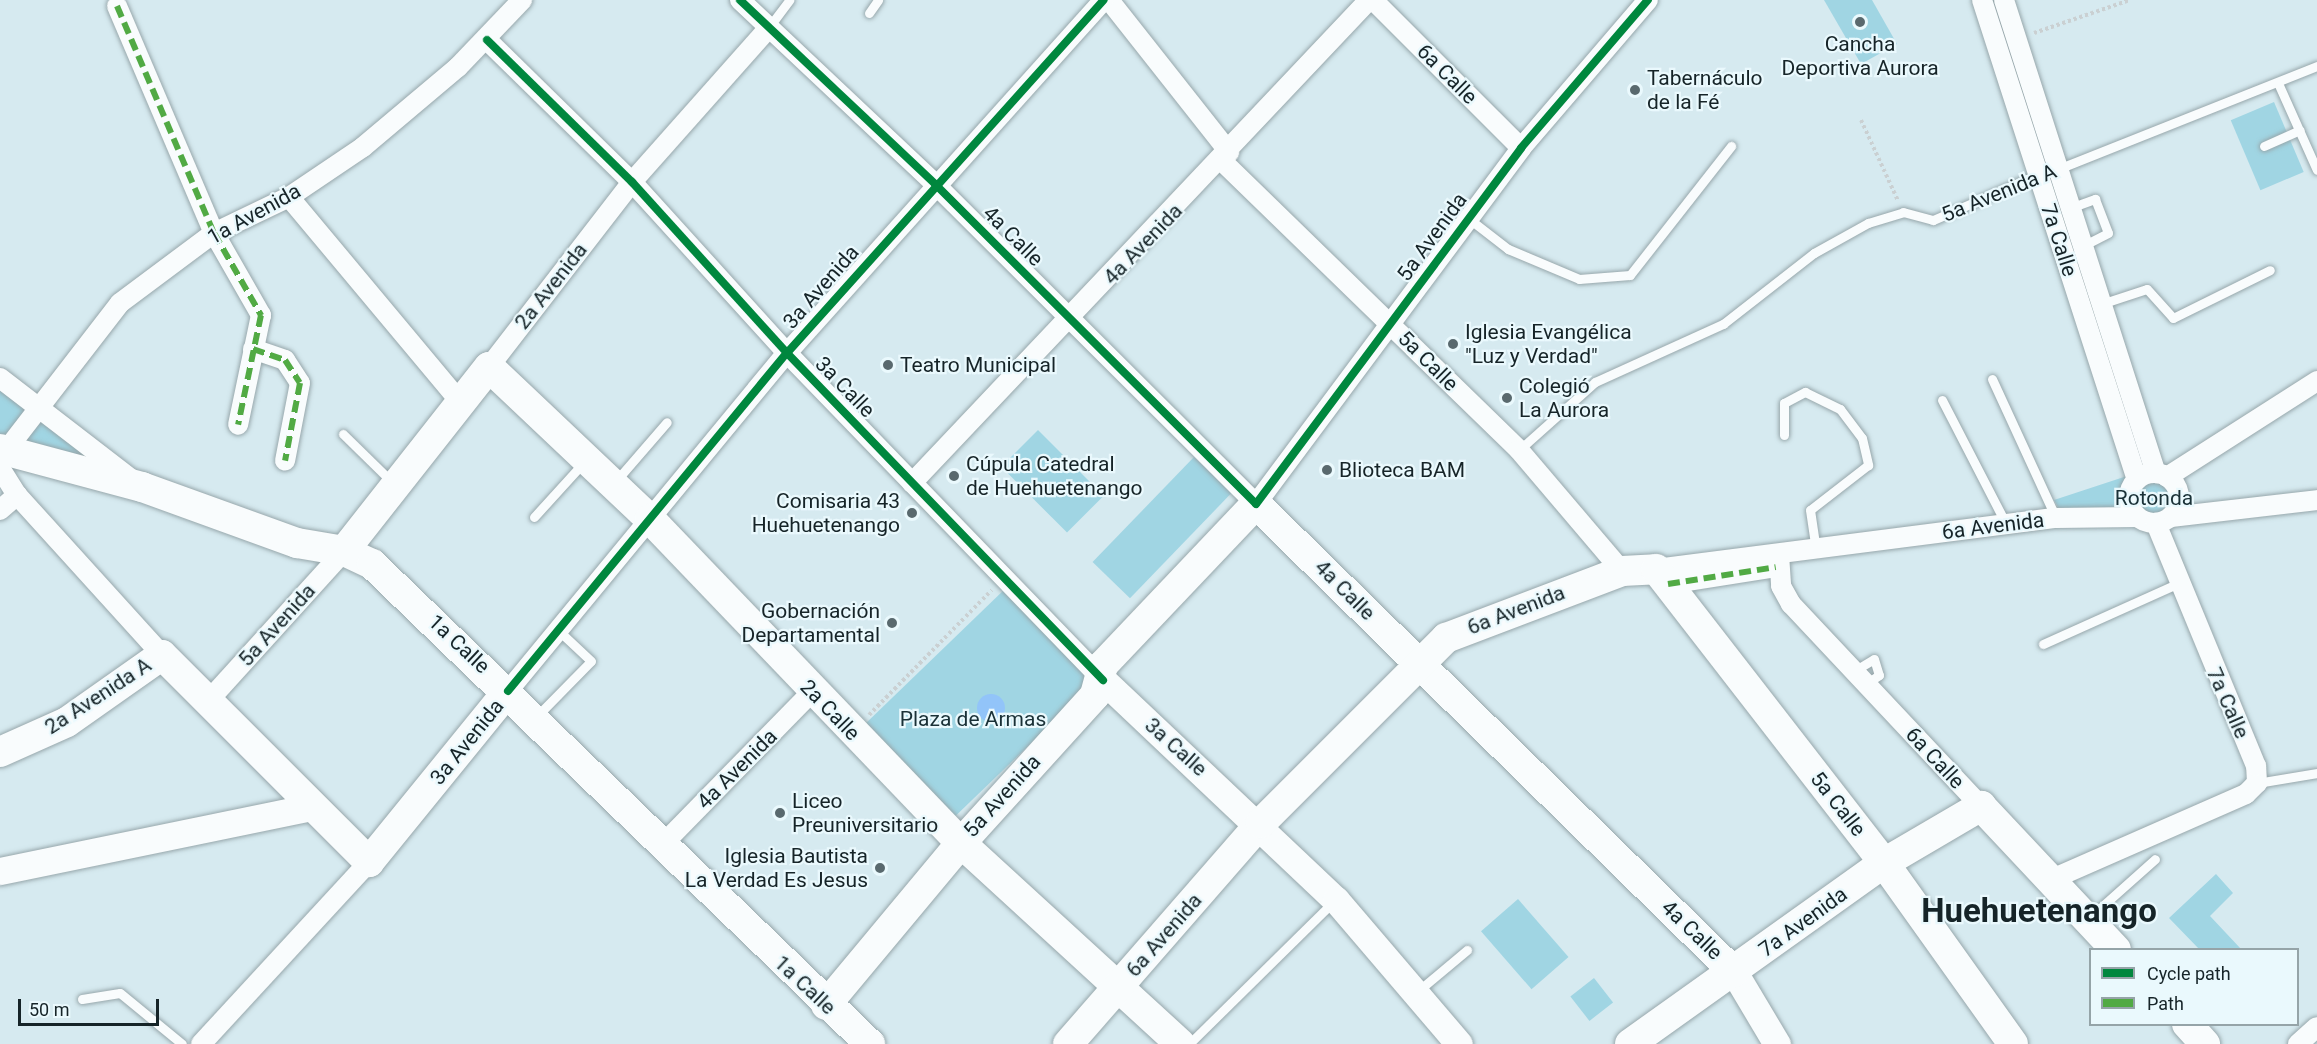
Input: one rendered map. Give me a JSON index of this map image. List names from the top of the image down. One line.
{"streets":{"main road":["6a Calle","4a Calle","5a Avenida","2a Avenida","3a Avenida","5a Calle","3a Calle","6a Avenida","1a Calle","2a Avenida A","2a Calle","7a Avenida"],"street":["1a Avenida","7a Calle","4a Avenida"],"lane":["5a Avenida A"]},"crossings":[["6a Calle","5a Avenida"],["6a Calle","6a Avenida"],["6a Calle","7a Avenida"],["5a Avenida A","7a Calle"],["1a Avenida","3a Calle"],["1a Avenida","1a Calle"],["4a Calle","5a Avenida"],["4a Calle","4a Avenida"],["4a Calle","2a Avenida"],["4a Calle","3a Avenida"],["4a Calle","6a Avenida"],["4a Calle","7a Avenida"],["5a Avenida","2a Avenida"],["5a Avenida","5a Calle"],["5a Avenida","3a Calle"],["5a Avenida","1a Calle"],["5a Avenida","2a Calle"],["7a Calle","6a Avenida"],["4a Avenida","5a Calle"],["4a Avenida","3a Calle"],["4a Avenida","1a Calle"],["4a Avenida","2a Calle"],["2a Avenida","3a Calle"],["2a Avenida","1a Calle"],["2a Avenida","2a Calle"],["3a Avenida","3a Calle"],["3a Avenida","1a Calle"],["3a Avenida","2a Calle"],["5a Calle","6a Avenida"],["5a Calle","7a Avenida"],["3a Calle","6a Avenida"],["6a Avenida","2a Calle"]],"districts":["Huehuetenango"],"parks":["Rotonda","Plaza de Armas"],"places":["Cancha Deportiva Aurora","Tabernáculo de la Fé","Iglesia Evangélica \"Luz y Verdad\"","Teatro Municipal","Colegió La Aurora","Blioteca BAM","Cúpula Catedral de Huehuetenango","Comisaria 43 Huehuetenango","Gobernación Departamental","Liceo Preuniversitario","Iglesia Bautista La Verdad Es Jesus"],"legend":["Cycle path","Path"],"scale_bar":"50 m"}
